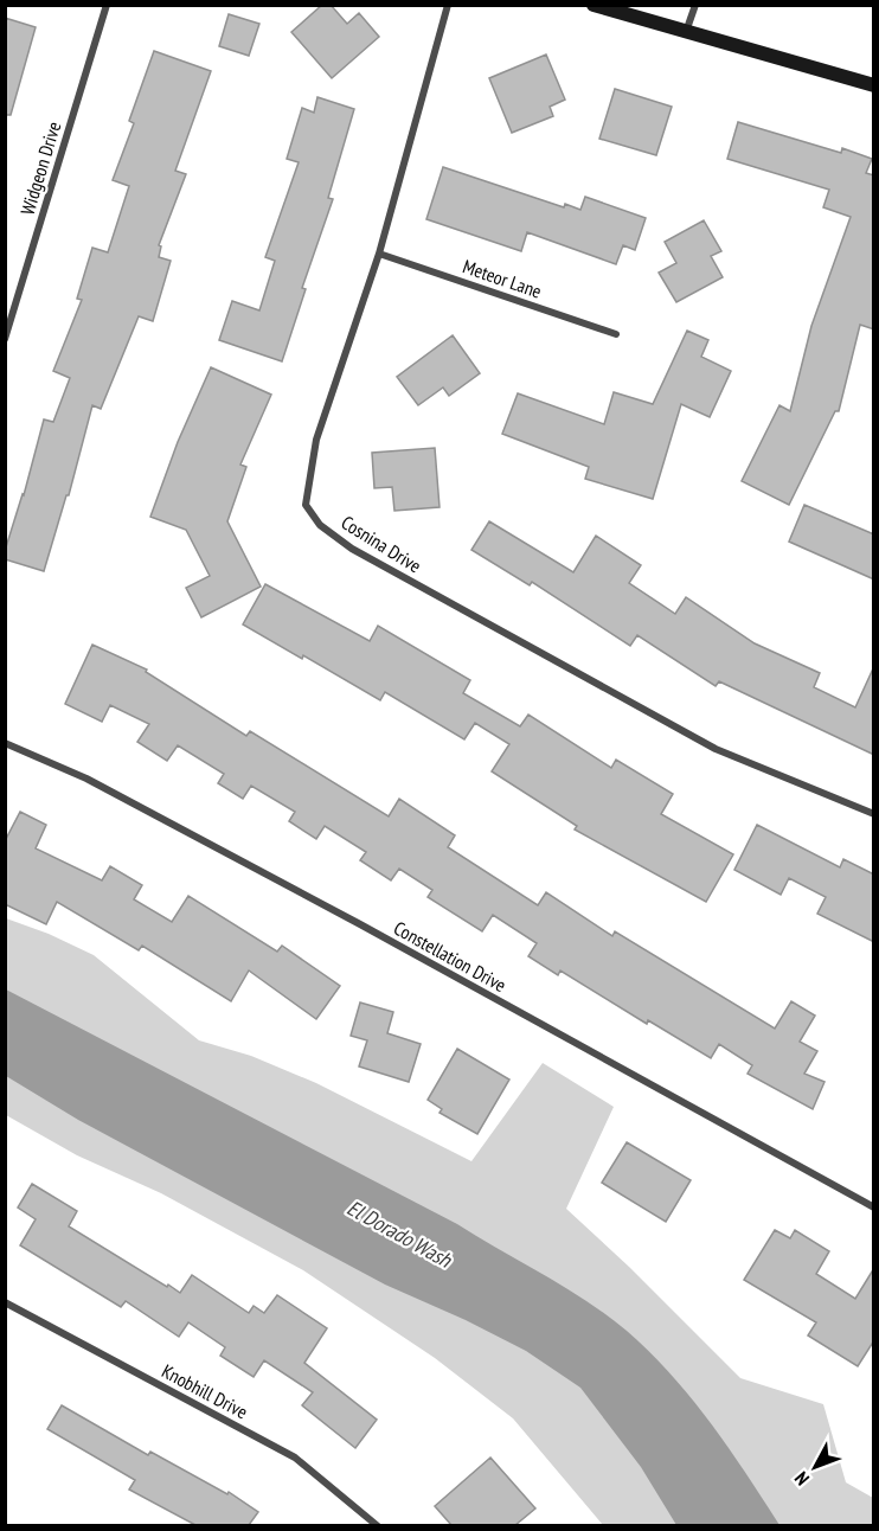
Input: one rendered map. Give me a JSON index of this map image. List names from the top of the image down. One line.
{"streets":{"street":["Widgeon Drive","Meteor Lane","Cosnina Drive","Constellation Drive","Knobhill Drive"]},"crossings":[["Meteor Lane","Cosnina Drive"]],"water":["El Dorado Wash"],"north":"bottom left"}
